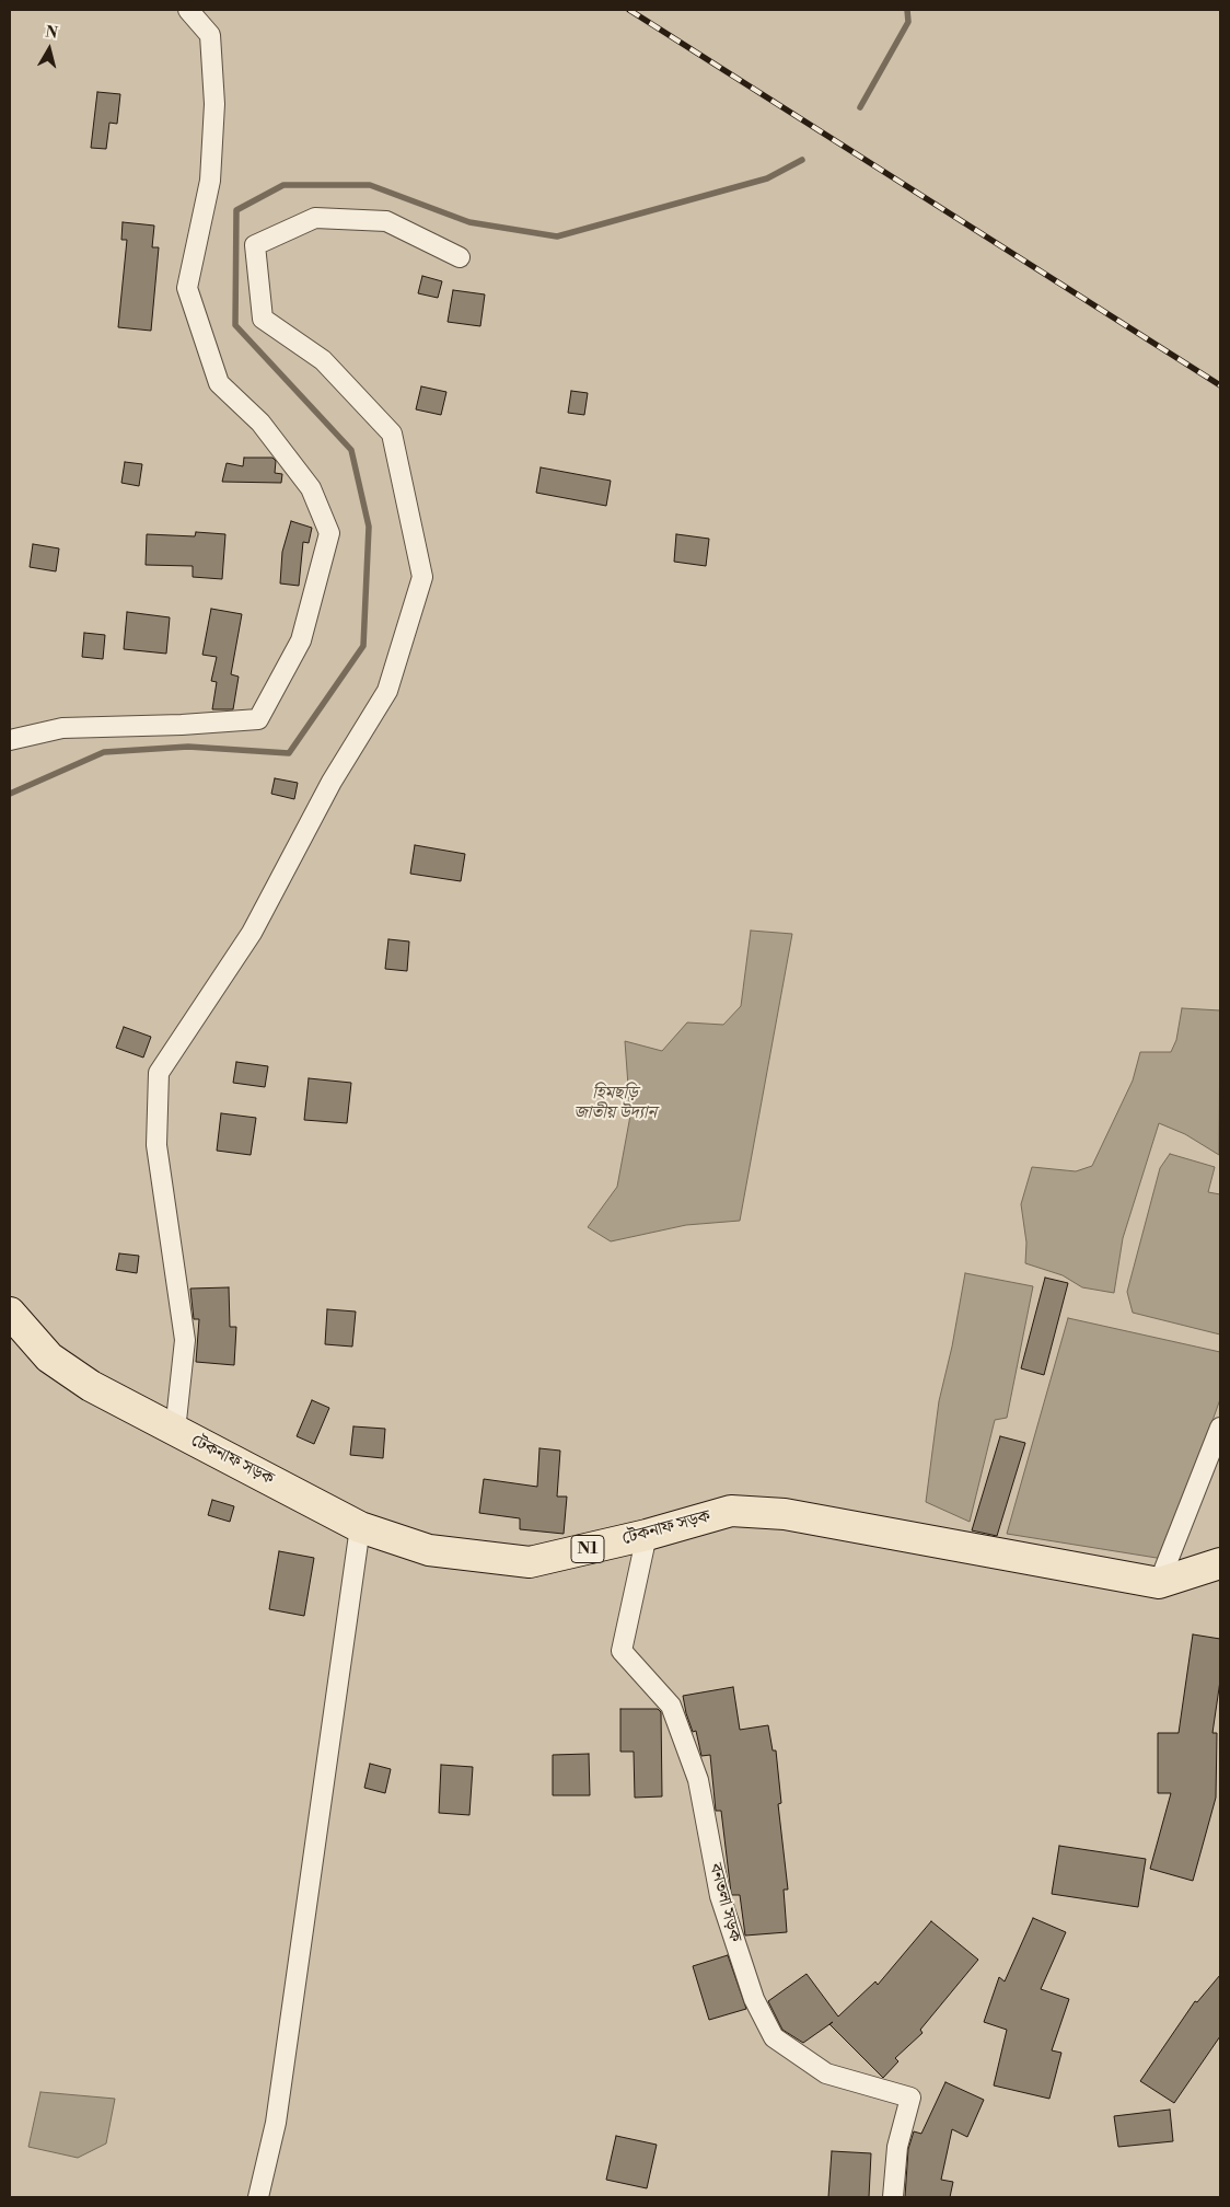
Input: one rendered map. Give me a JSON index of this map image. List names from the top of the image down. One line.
{"streets":{"highway":["টেকনাফ সড়ক","N1"],"street":["বনতলা সড়ক"]},"crossings":[["টেকনাফ সড়ক","বনতলা সড়ক"]],"parks":["হিমছড়ি জাতীয় উদ্যান"],"north":"top"}
